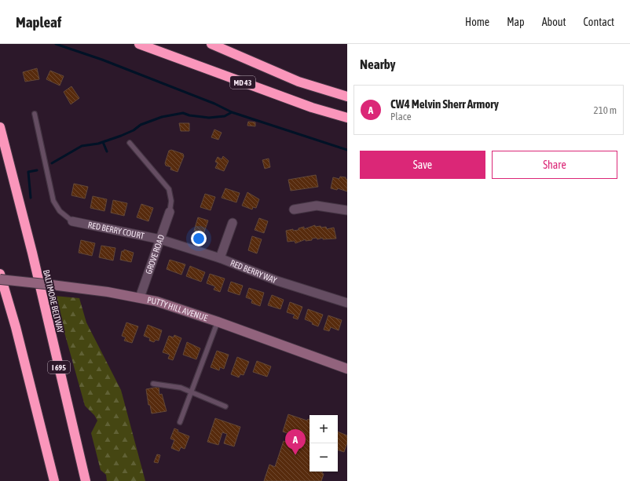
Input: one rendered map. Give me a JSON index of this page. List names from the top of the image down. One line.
{"streets":{"highway":["MD 43","BALTIMORE BELTWAY","I 695"],"main road":["PUTTY HILL AVENUE"],"street":["RED BERRY COURT","GROVE ROAD","RED BERRY WAY"]},"crossings":[["RED BERRY COURT","GROVE ROAD"],["RED BERRY COURT","RED BERRY WAY"],["GROVE ROAD","RED BERRY WAY"],["GROVE ROAD","PUTTY HILL AVENUE"]],"page":{"header":"Mapleaf","nav":["Home","Map","About","Contact"],"heading":"Nearby","list":[{"mark":"A","name":"CW4 Melvin Sherr Armory","note":"Place","value":"210 m"}],"buttons":["Save","Share"],"map_buttons":["+","−"],"pins":"A"}}
